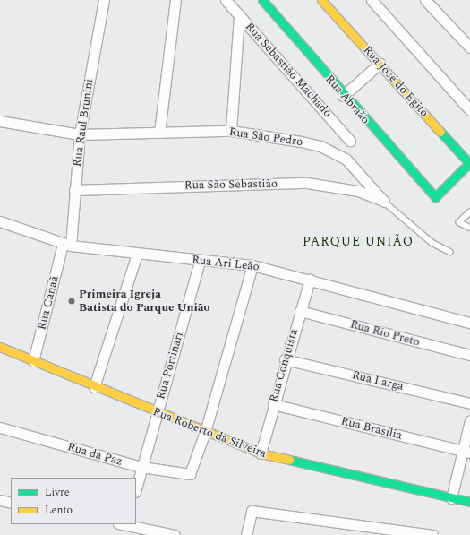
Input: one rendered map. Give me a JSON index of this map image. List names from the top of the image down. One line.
{"streets":{"street":["Rua Sebastião Machado","Rua José do Egito","Rua Abraão","Rua Raul Brunini","Rua São Pedro","Rua São Sebastião","Rua Ari Leão","Rua Canaã","Rua Rio Preto","Rua Portinari","Rua Conquista","Rua Larga","Rua Brasília","Rua Roberto da Silveira","Rua da Paz"]},"crossings":[["Rua José do Egito","Rua Abraão"],["Rua Raul Brunini","Rua São Pedro"],["Rua Raul Brunini","Rua São Sebastião"],["Rua Raul Brunini","Rua Ari Leão"],["Rua Raul Brunini","Rua Canaã"],["Rua São Pedro","Rua São Sebastião"],["Rua Ari Leão","Rua Canaã"],["Rua Ari Leão","Rua Portinari"],["Rua Ari Leão","Rua Conquista"],["Rua Canaã","Rua Roberto da Silveira"],["Rua Rio Preto","Rua Conquista"],["Rua Portinari","Rua Roberto da Silveira"],["Rua Portinari","Rua da Paz"],["Rua Conquista","Rua Larga"],["Rua Conquista","Rua Brasília"],["Rua Conquista","Rua Roberto da Silveira"],["Rua Roberto da Silveira","Rua da Paz"]],"districts":["PARQUE UNIÃO"],"places":["Primeira Igreja Batista do Parque União"],"legend":["Livre","Lento"]}
